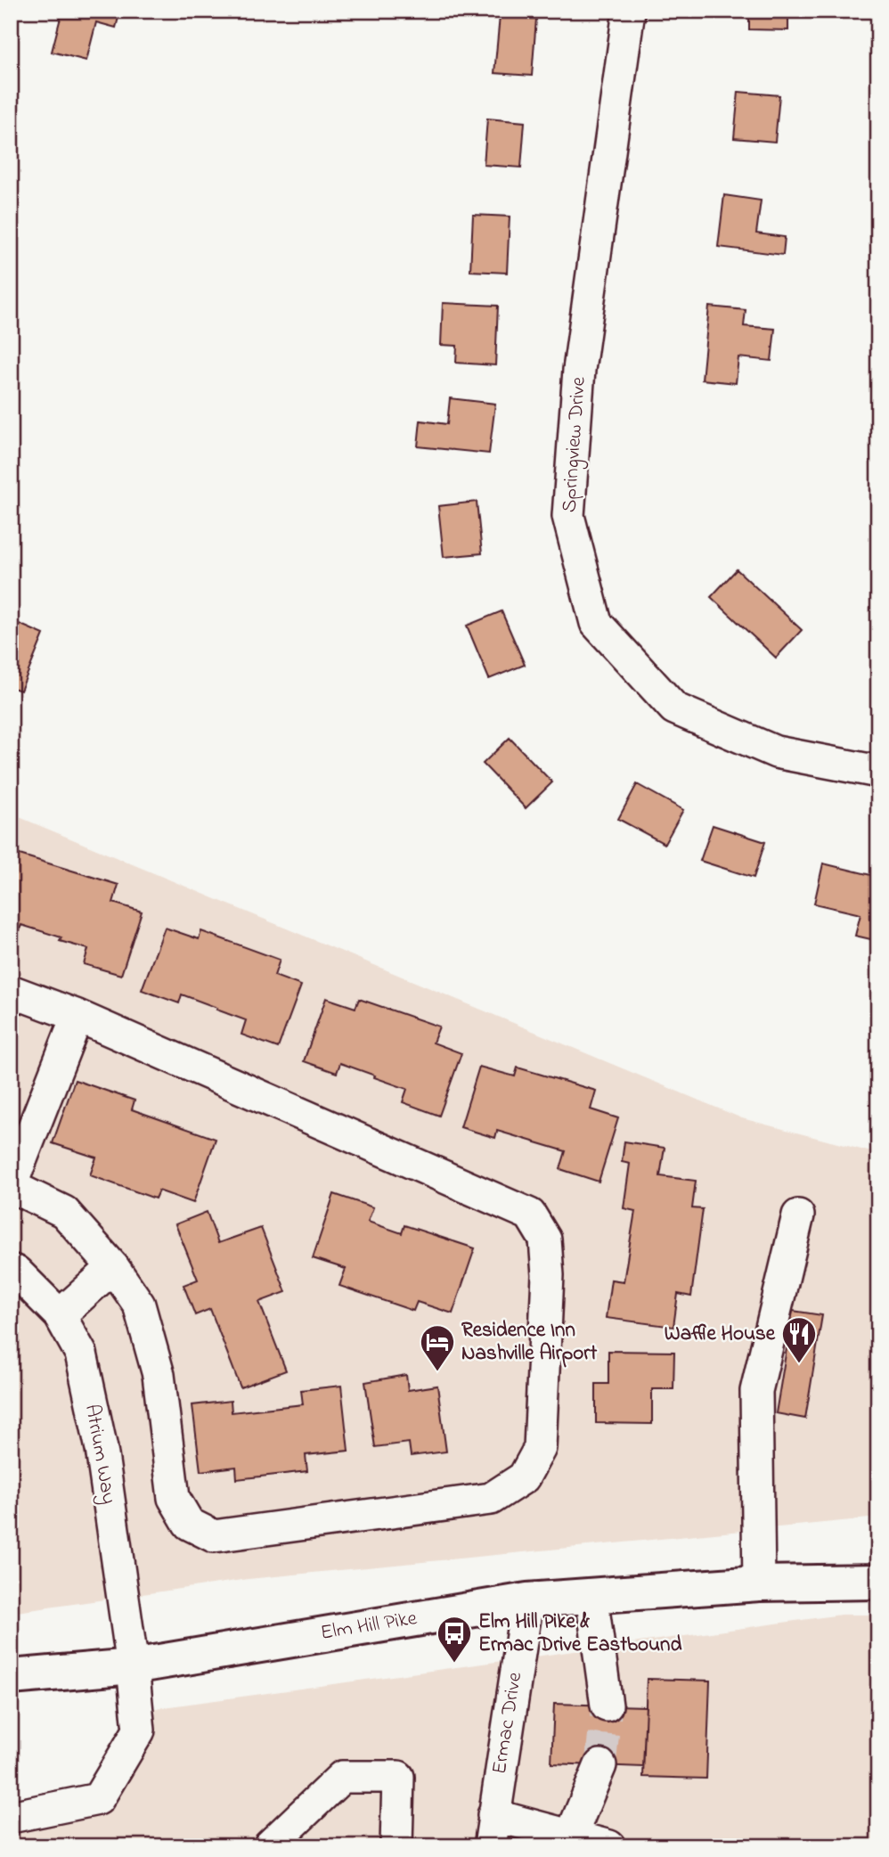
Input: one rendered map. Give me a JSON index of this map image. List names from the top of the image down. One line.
{"streets":{"main road":["Elm Hill Pike"],"street":["Springview Drive","Atrium Way","Ermac Drive"]},"crossings":[["Atrium Way","Elm Hill Pike"],["Elm Hill Pike","Ermac Drive"]],"places":{"restaurant":["Waffle House"],"hotel":["Residence Inn Nashville Airport"],"bus stop":["Elm Hill Pike & Ermac Drive Eastbound"]}}
